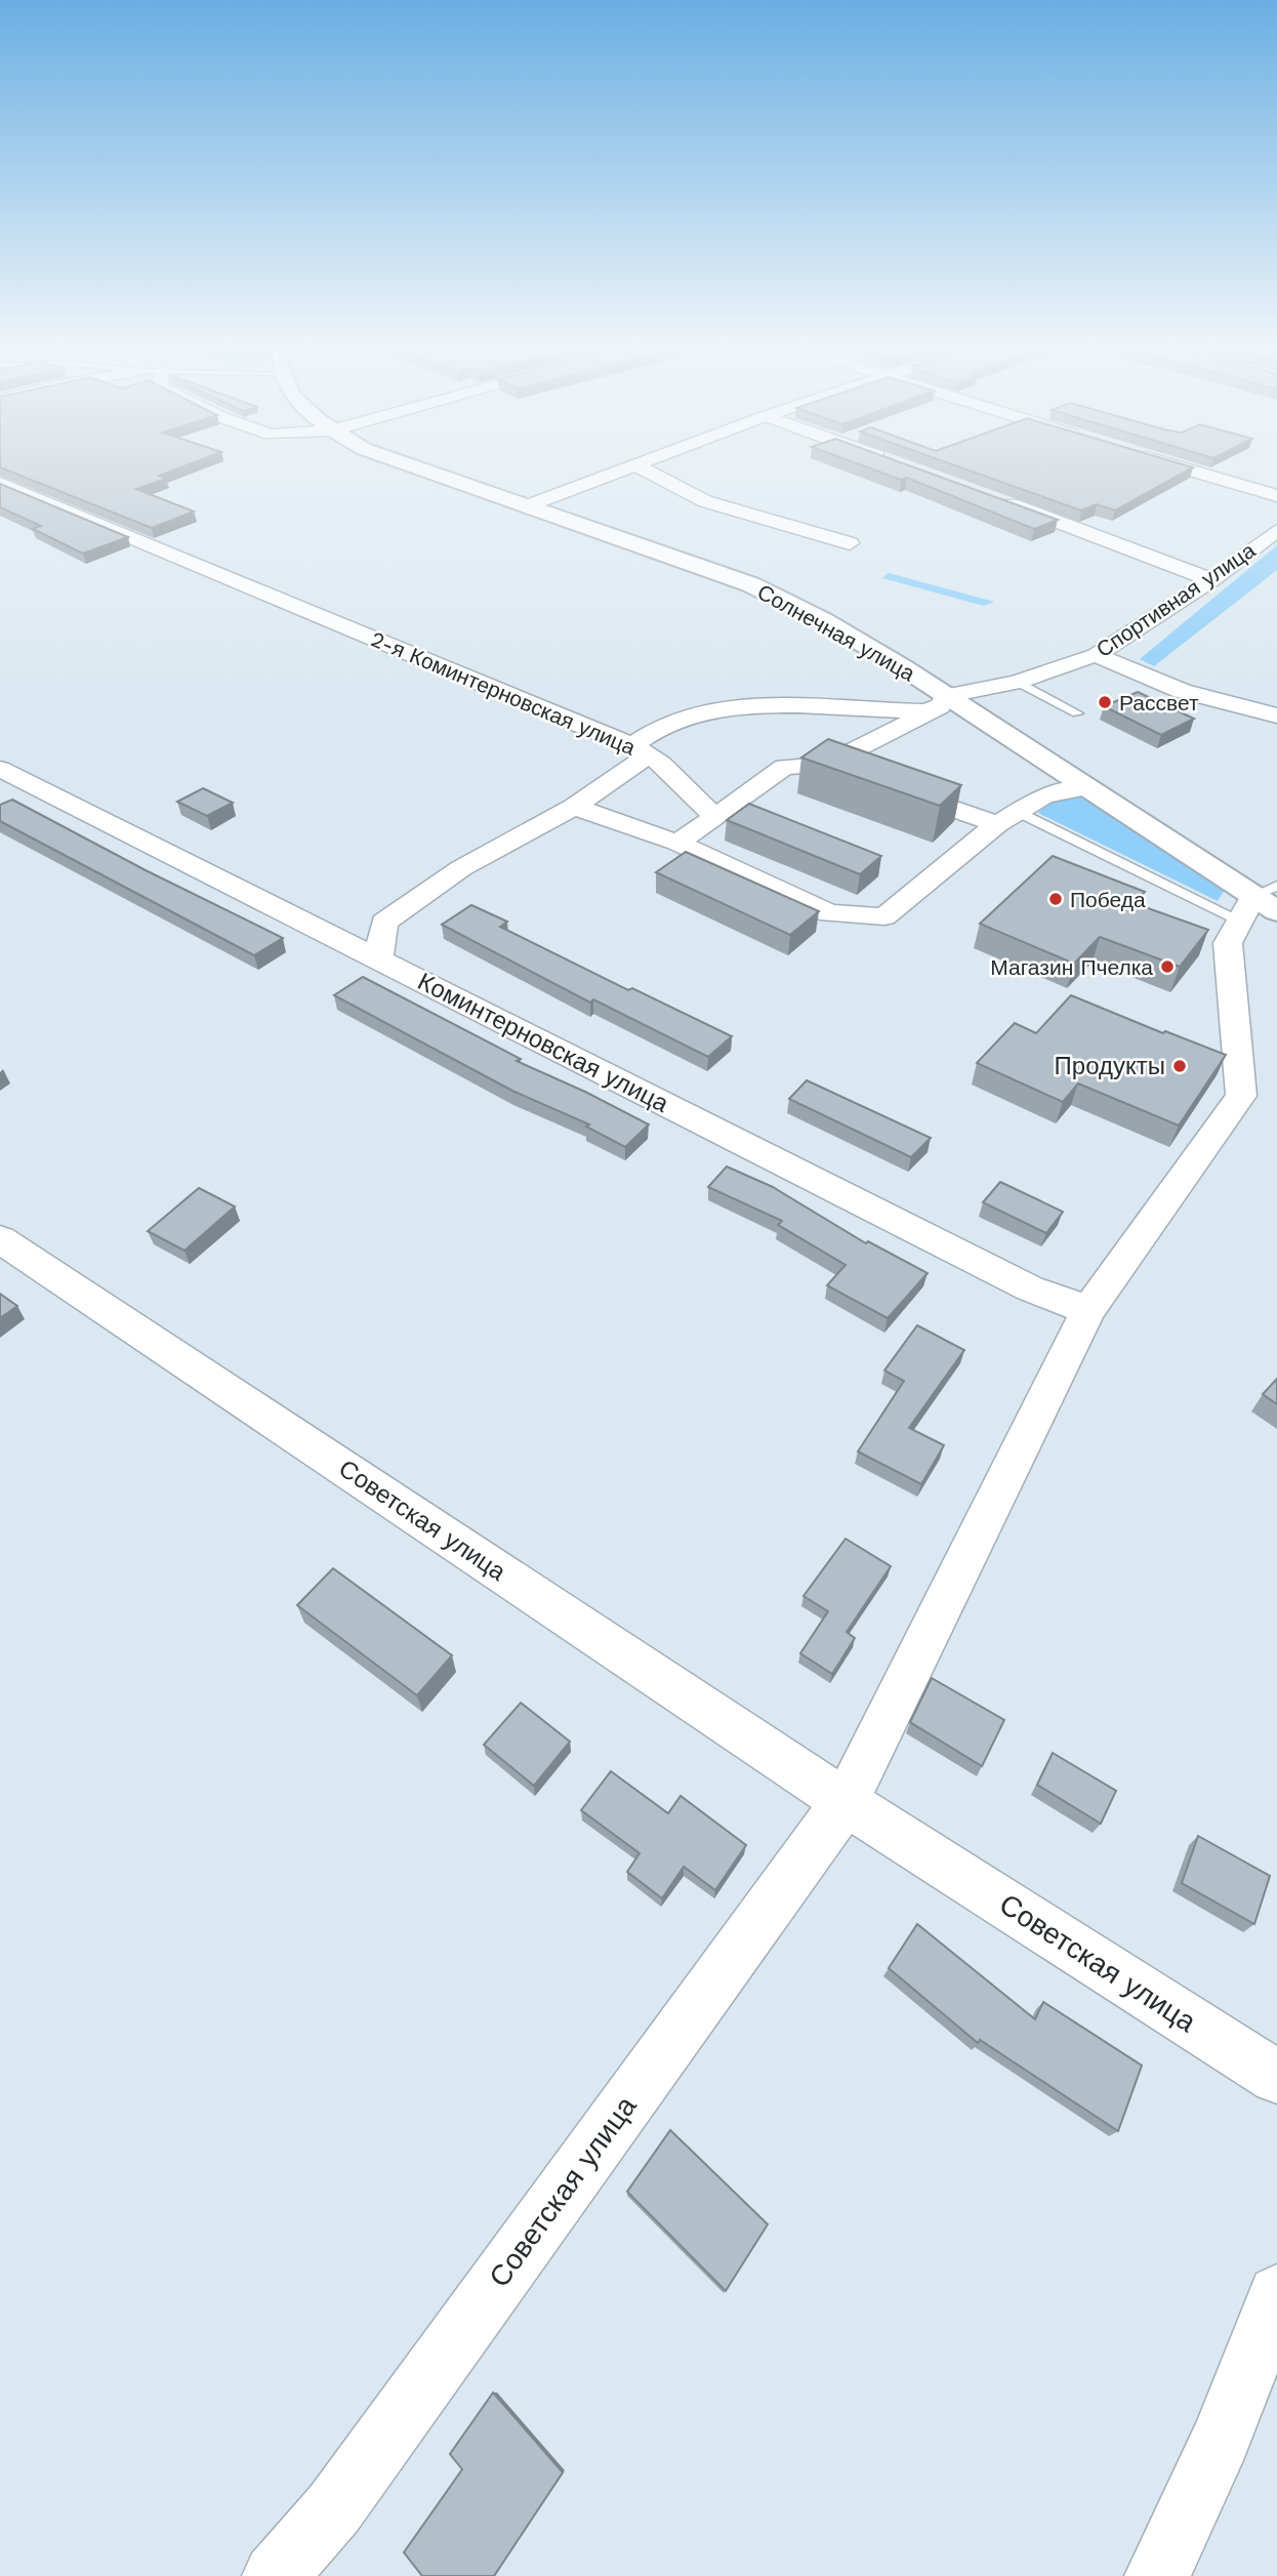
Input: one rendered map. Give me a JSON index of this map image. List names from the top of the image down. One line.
{"streets":{"street":["Спортивная улица","Солнечная улица","2-я Коминтерновская улица","Коминтерновская улица","Советская улица"]},"crossings":[["Спортивная улица","Солнечная улица"]],"places":["Рассвет","Победа","Магазин Пчелка","Продукты"]}
